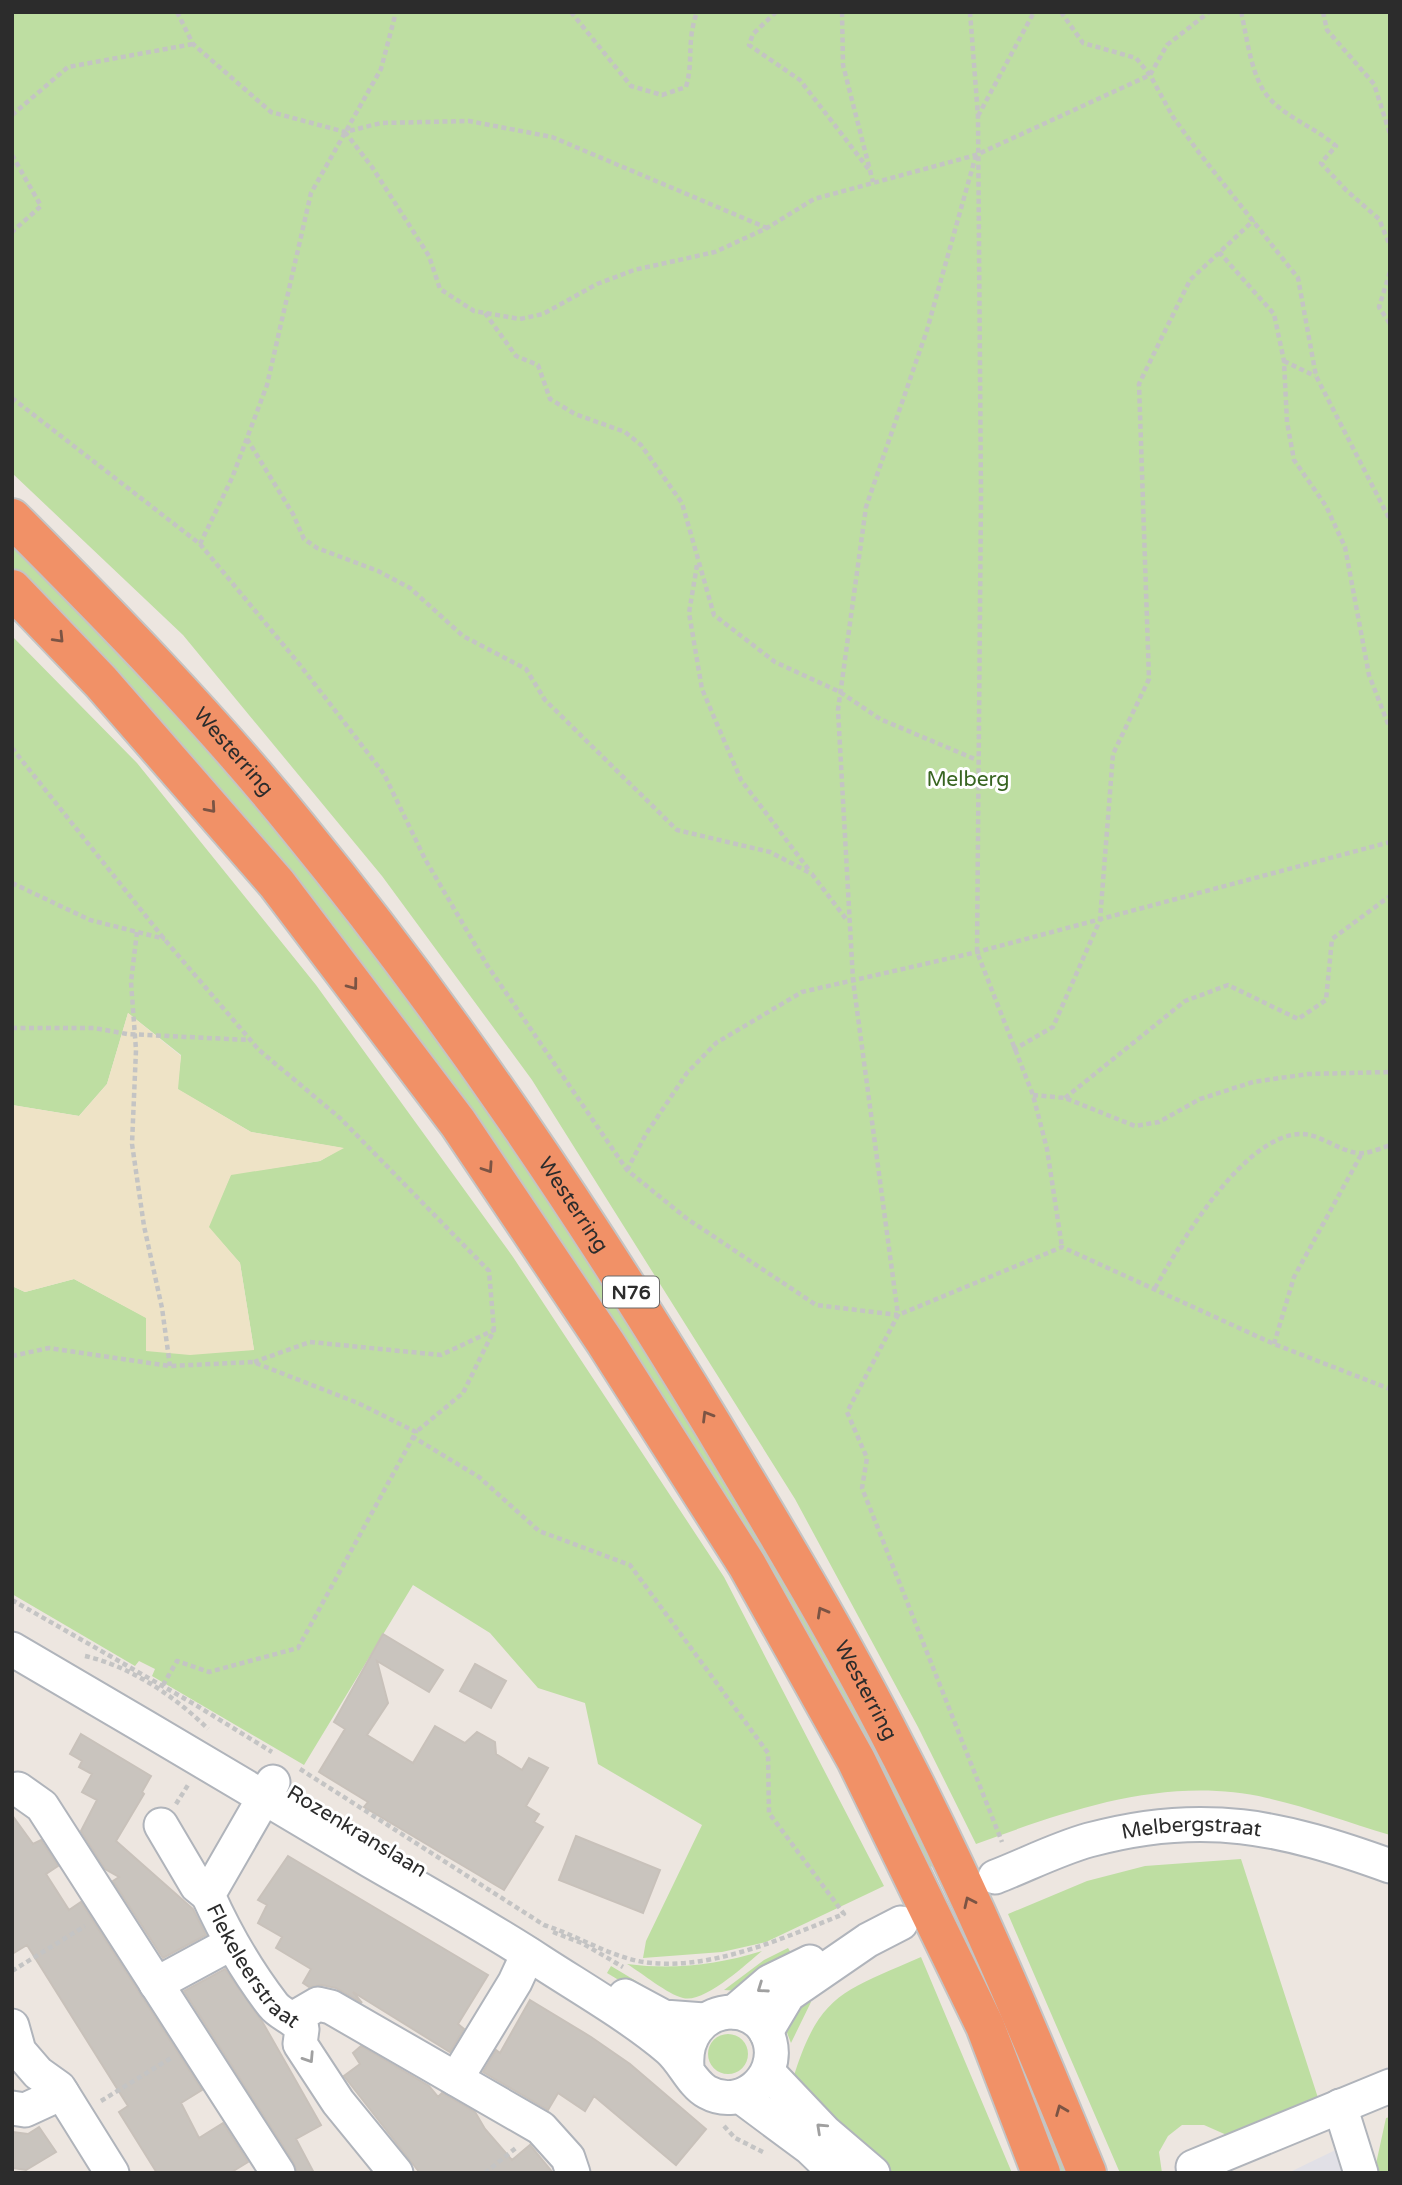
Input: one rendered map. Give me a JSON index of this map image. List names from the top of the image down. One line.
{"streets":{"highway":["Westerring","N76"],"street":["Rozenkranslaan","Melbergstraat","Flekeleerstraat"]},"crossings":[["Rozenkranslaan","Flekeleerstraat"]],"parks":["Melberg"]}
